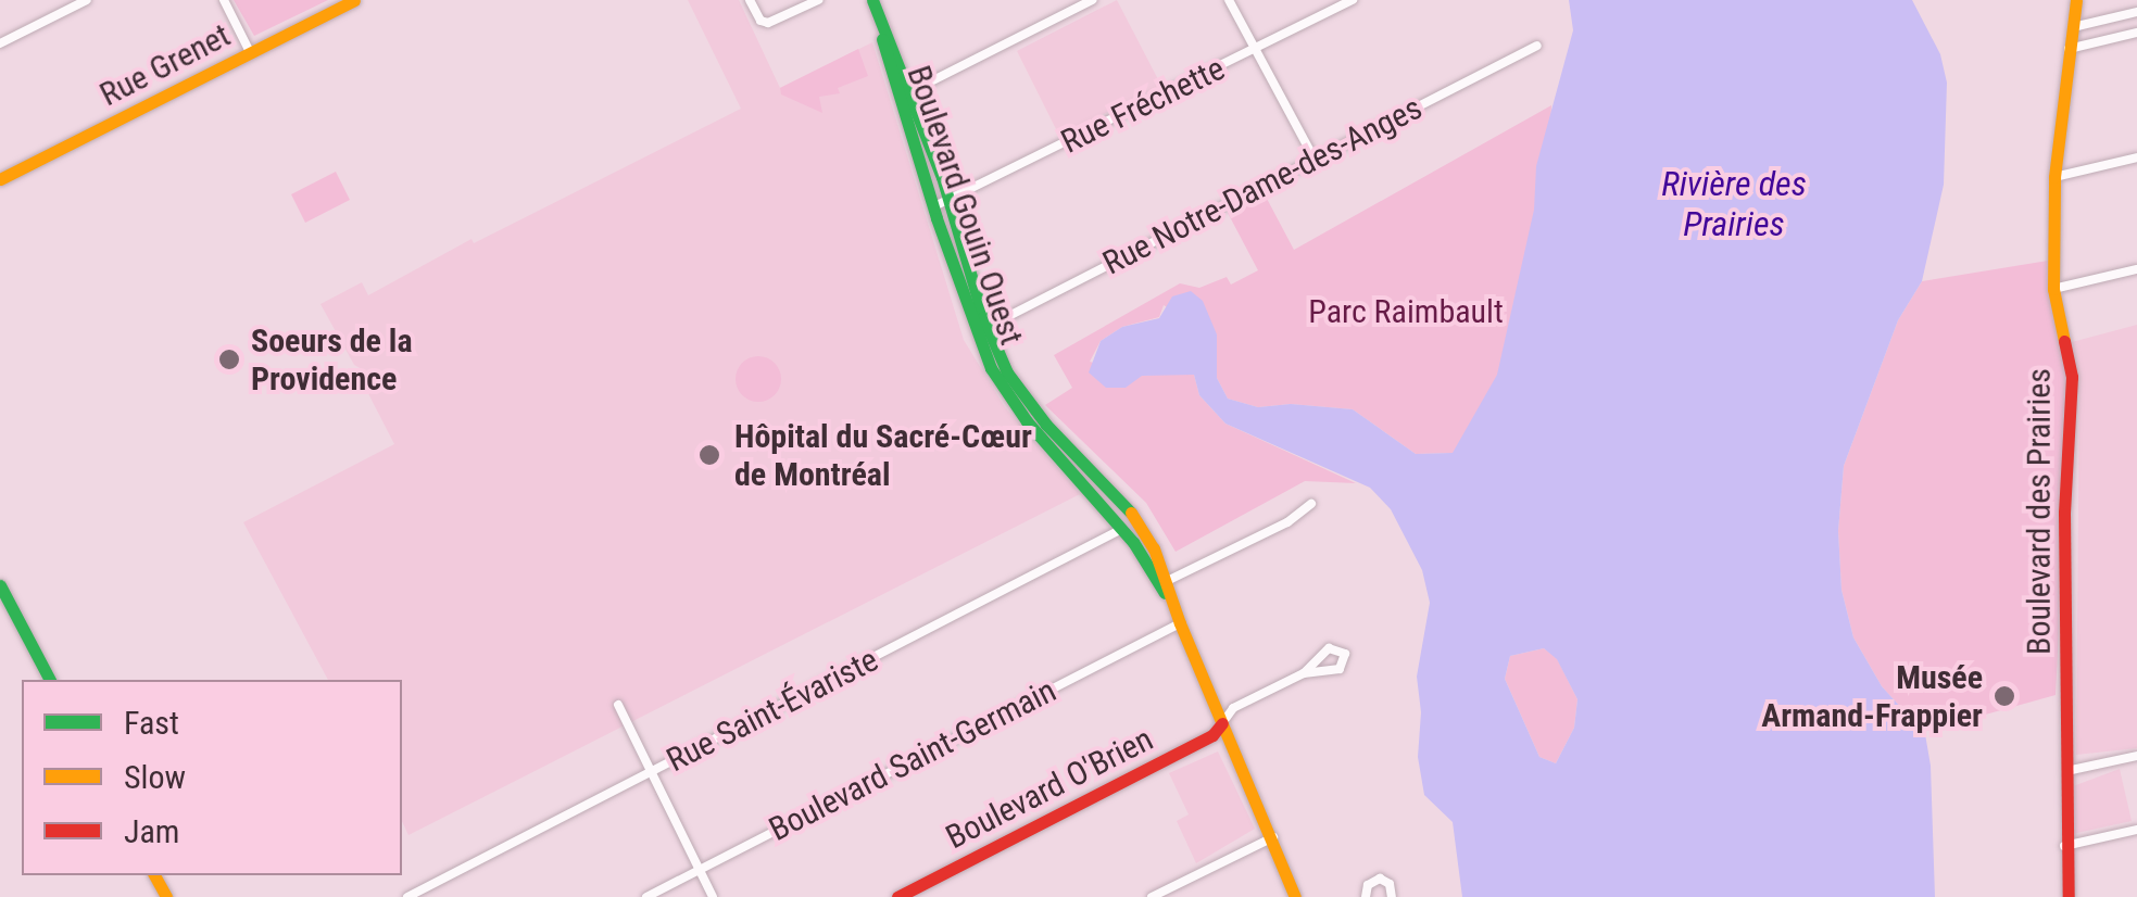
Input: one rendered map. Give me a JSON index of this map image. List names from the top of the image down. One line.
{"streets":{"street":["Rue Grenet","Rue Fréchette","Rue Notre-Dame-des-Anges","Boulevard Gouin Ouest","Boulevard des Prairies","Rue Saint-Évariste","Boulevard Saint-Germain","Boulevard O'Brien"]},"crossings":[["Rue Fréchette","Boulevard Gouin Ouest"],["Rue Notre-Dame-des-Anges","Boulevard Gouin Ouest"],["Boulevard Gouin Ouest","Rue Saint-Évariste"],["Boulevard Gouin Ouest","Boulevard Saint-Germain"],["Boulevard Gouin Ouest","Boulevard O'Brien"]],"water":["Rivière des Prairies"],"parks":["Parc Raimbault"],"places":["Soeurs de la Providence","Hôpital du Sacré-Cœur de Montréal","Musée Armand-Frappier"],"legend":["Fast","Slow","Jam"]}
